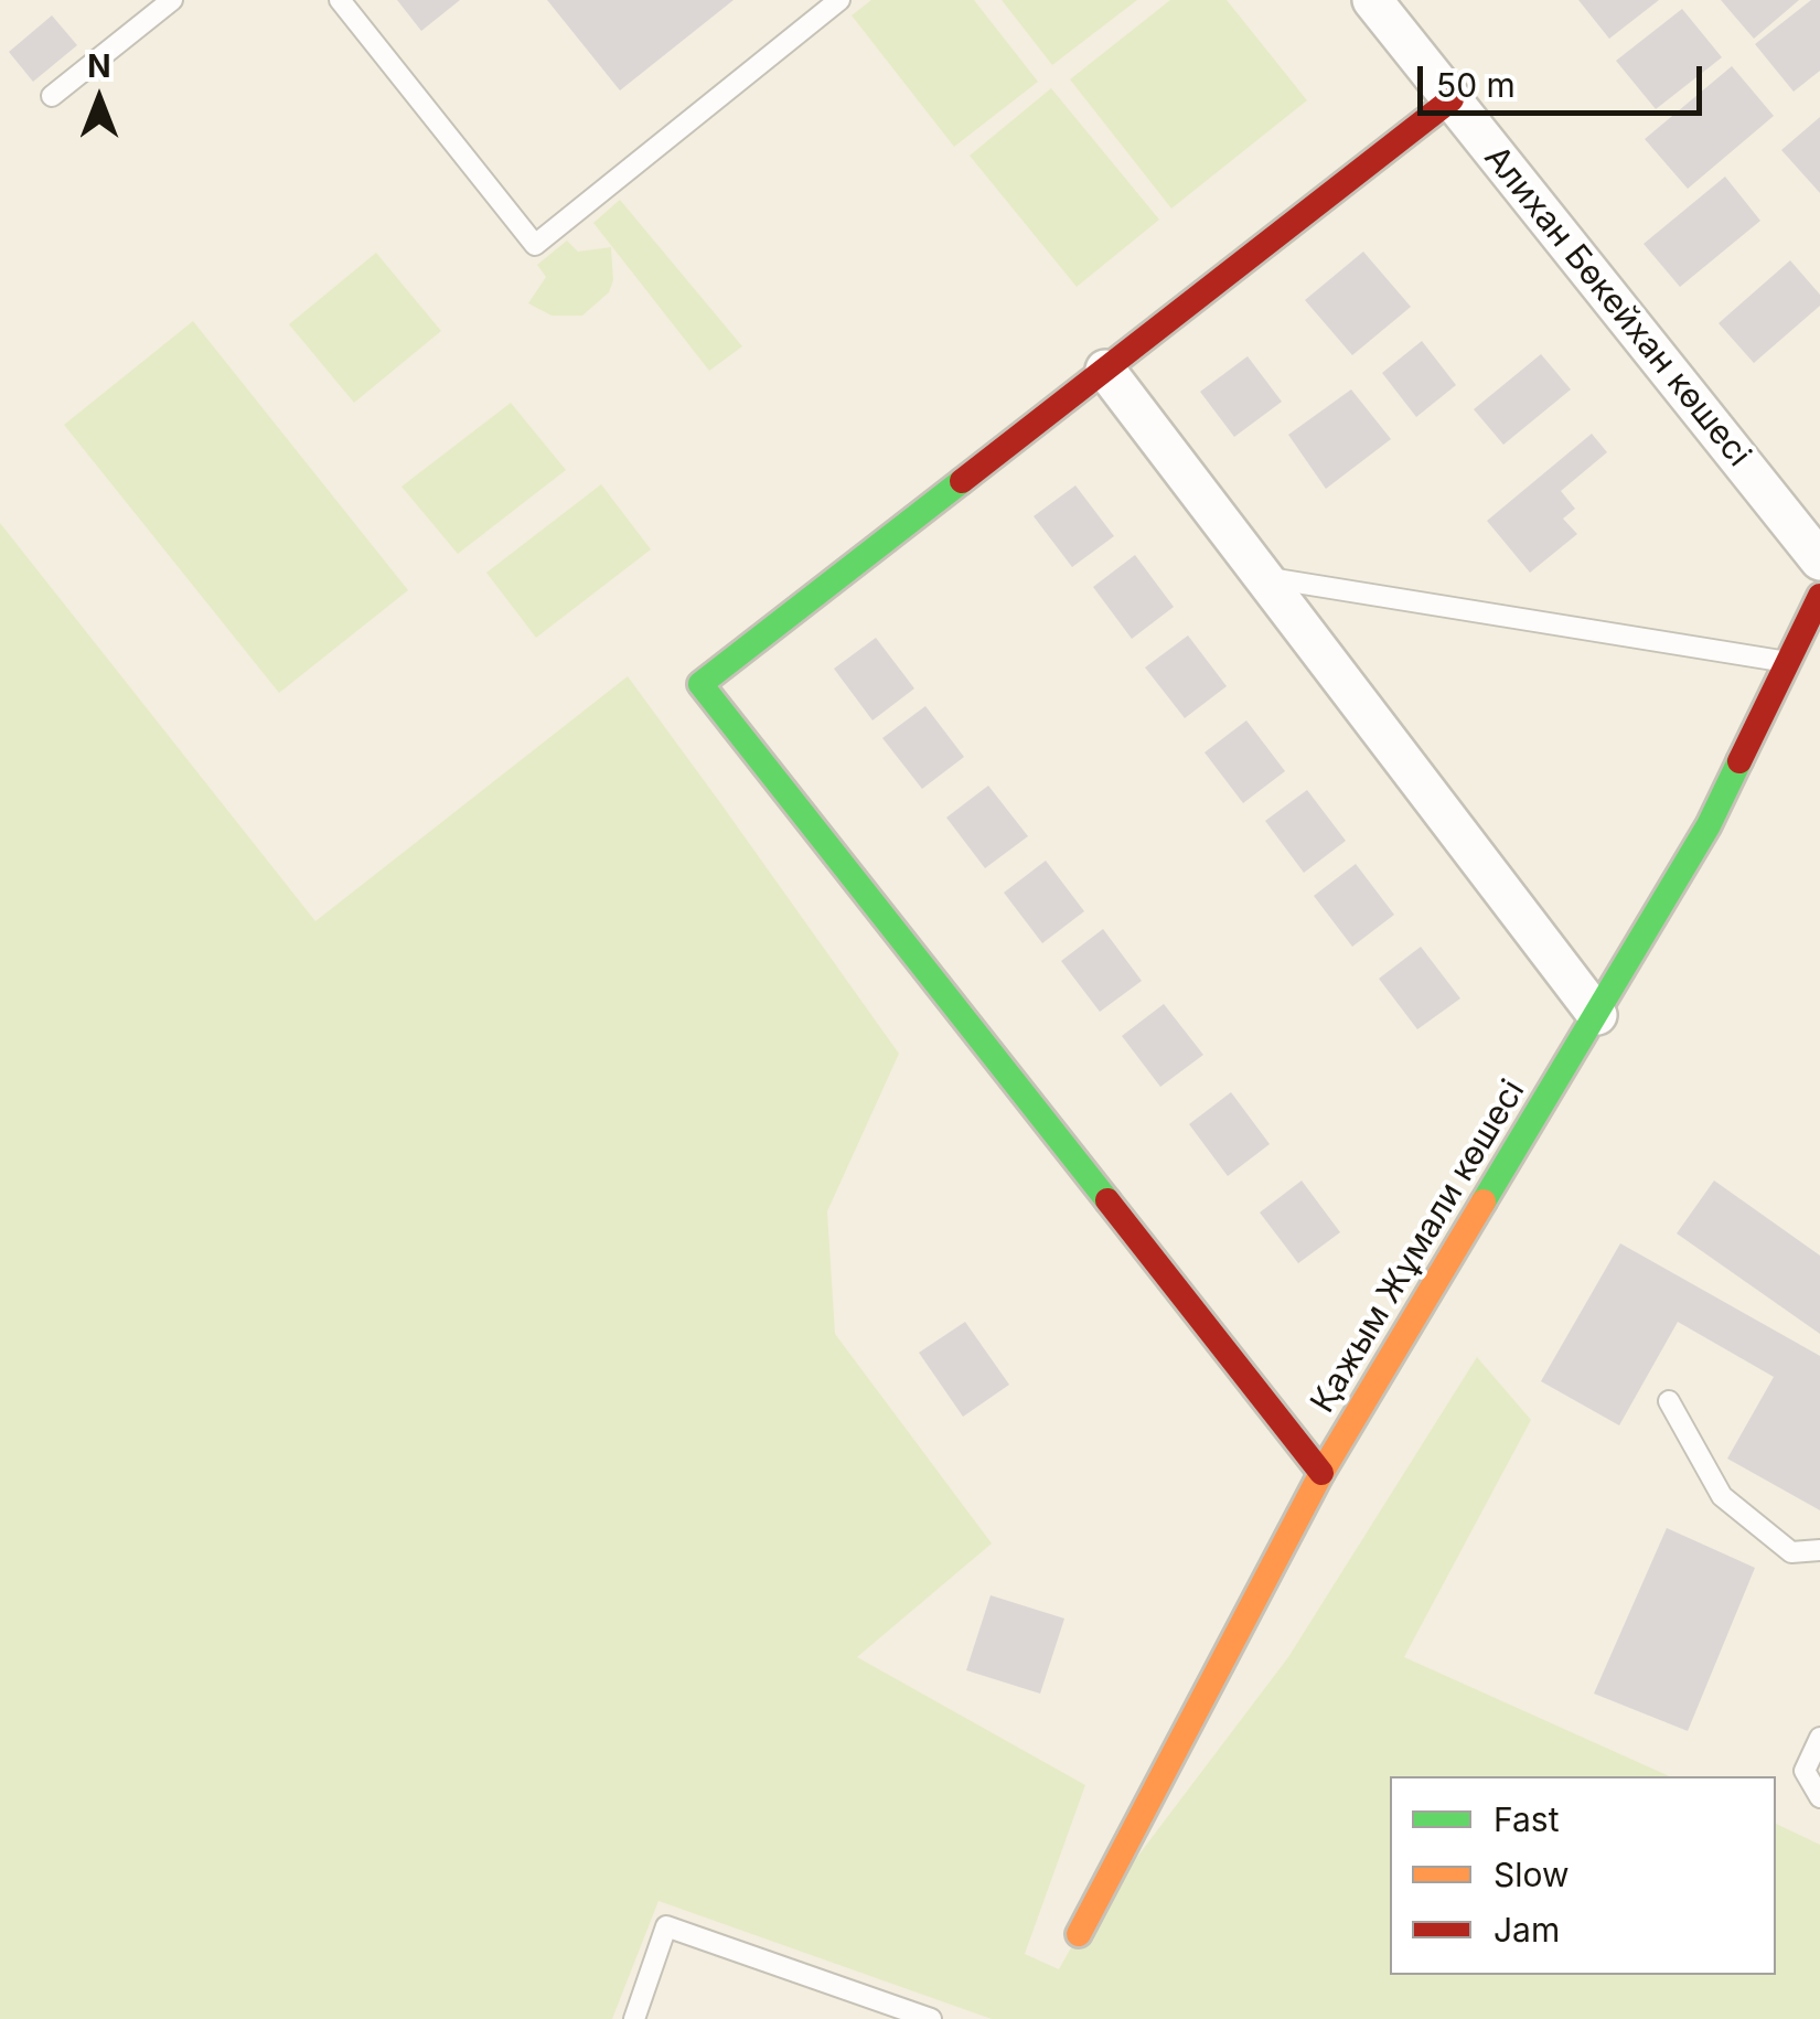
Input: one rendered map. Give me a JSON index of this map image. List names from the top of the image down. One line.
{"streets":{"street":["Алихан Бөкейхан көшесі","Қажым Жұмали көшесі"]},"legend":["Fast","Slow","Jam"],"scale_bar":"50 m","north":"top"}
